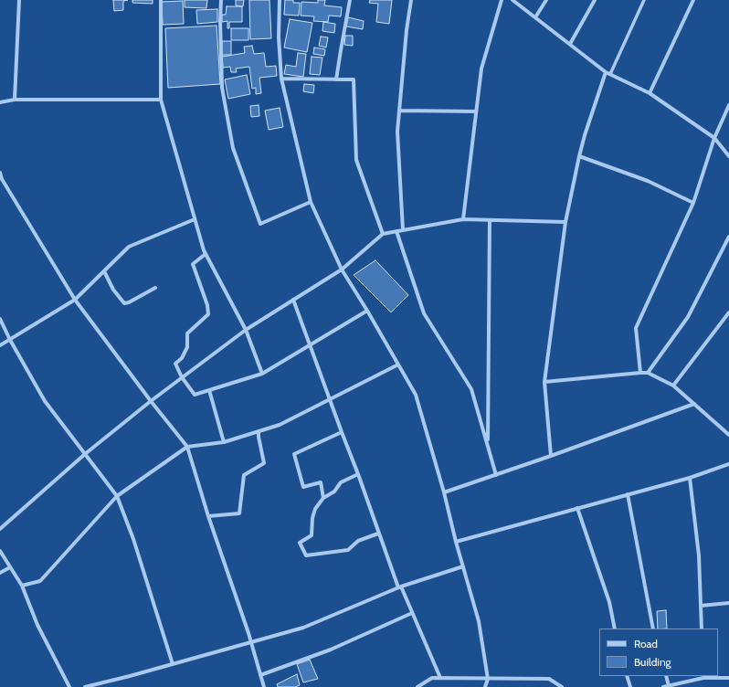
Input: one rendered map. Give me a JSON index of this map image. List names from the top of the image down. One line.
{"legend":["Road","Building"]}
